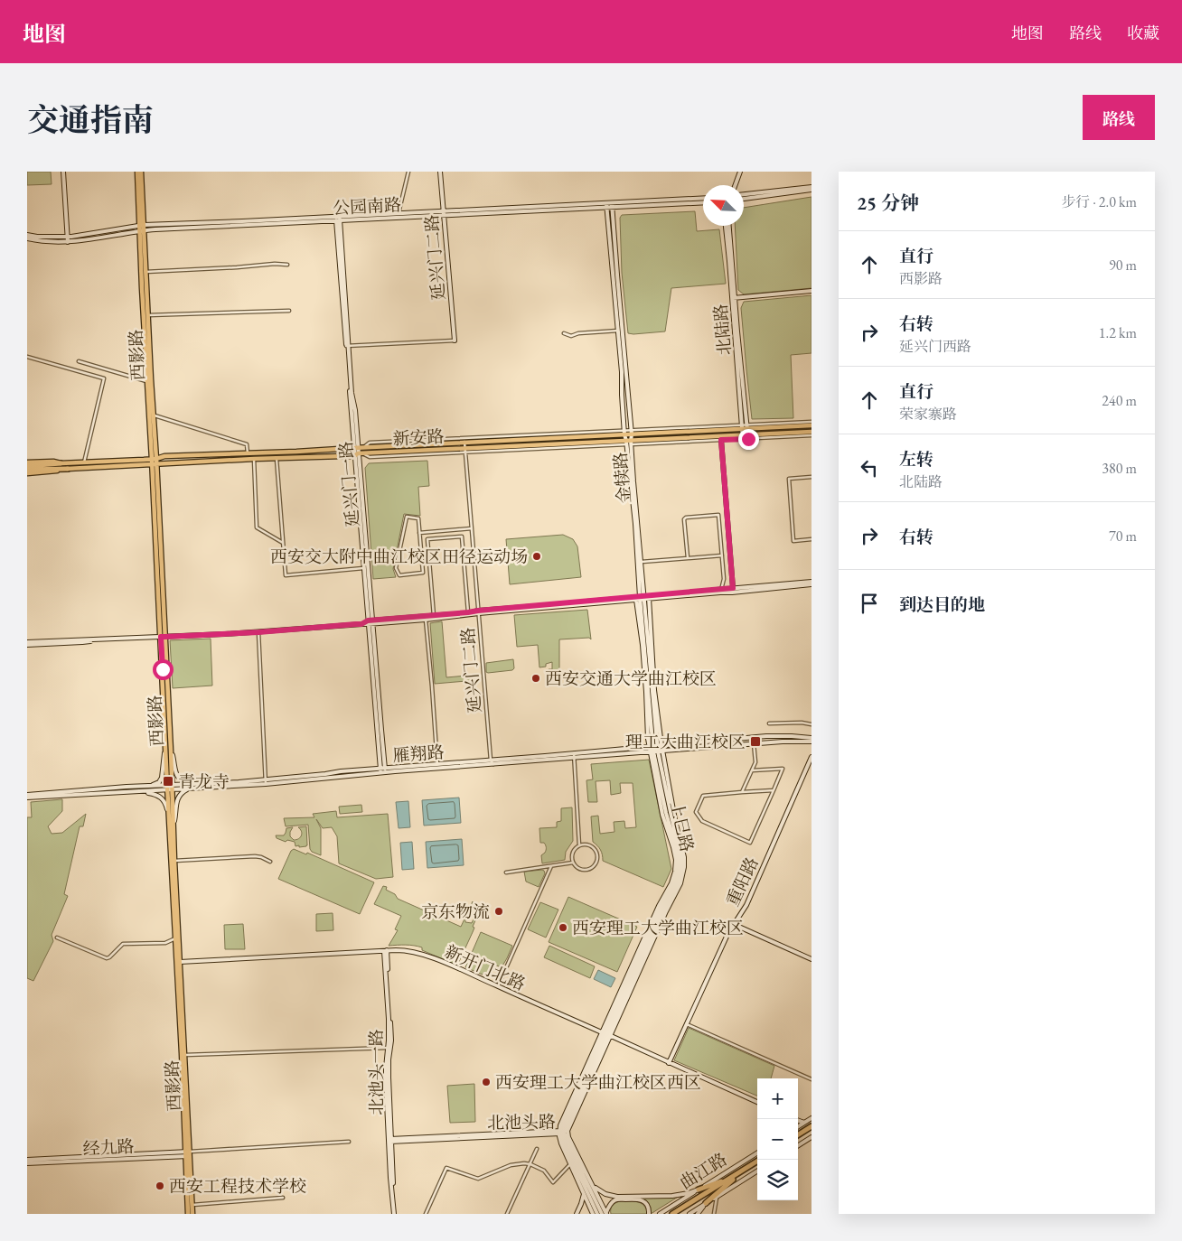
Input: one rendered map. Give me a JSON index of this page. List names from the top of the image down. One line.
{"streets":{"highway":["曲江路"],"main road":["西影路","新安路"],"street":["公园南路","延兴门二路","北陆路","金犊路","延兴门一路","雁翔路","上巳路","重阳路","新开门北路","北池头一路","北池头路","经九路"]},"crossings":[["公园南路","延兴门二路"],["公园南路","西影路"],["公园南路","金犊路"],["公园南路","延兴门一路"],["延兴门二路","新安路"],["延兴门二路","雁翔路"],["北陆路","新安路"],["西影路","新安路"],["西影路","雁翔路"],["西影路","新开门北路"],["西影路","经九路"],["新安路","金犊路"],["新安路","延兴门一路"],["金犊路","雁翔路"],["金犊路","上巳路"],["延兴门一路","雁翔路"],["雁翔路","上巳路"],["上巳路","新开门北路"],["重阳路","新开门北路"],["新开门北路","北池头一路"],["北池头一路","北池头路"]],"places":{"other":["西安交大附中曲江校区田径运动场","西安交通大学曲江校区","京东物流","西安理工大学曲江校区","西安理工大学曲江校区西区","西安工程技术学校"],"transit":["理工大曲江校区","青龙寺"]},"north":"top left","page":{"header":"地图","nav":["地图","路线","收藏"],"title":"交通指南","buttons":"路线","heading":["25 分钟","步行 · 2.0 km"],"list":[["直行","西影路","90 m"],["右转","延兴门西路","1.2 km"],["直行","荣家寨路","240 m"],["左转","北陆路","380 m"],["右转","70 m"],"到达目的地"],"map_buttons":["+","−"]}}
